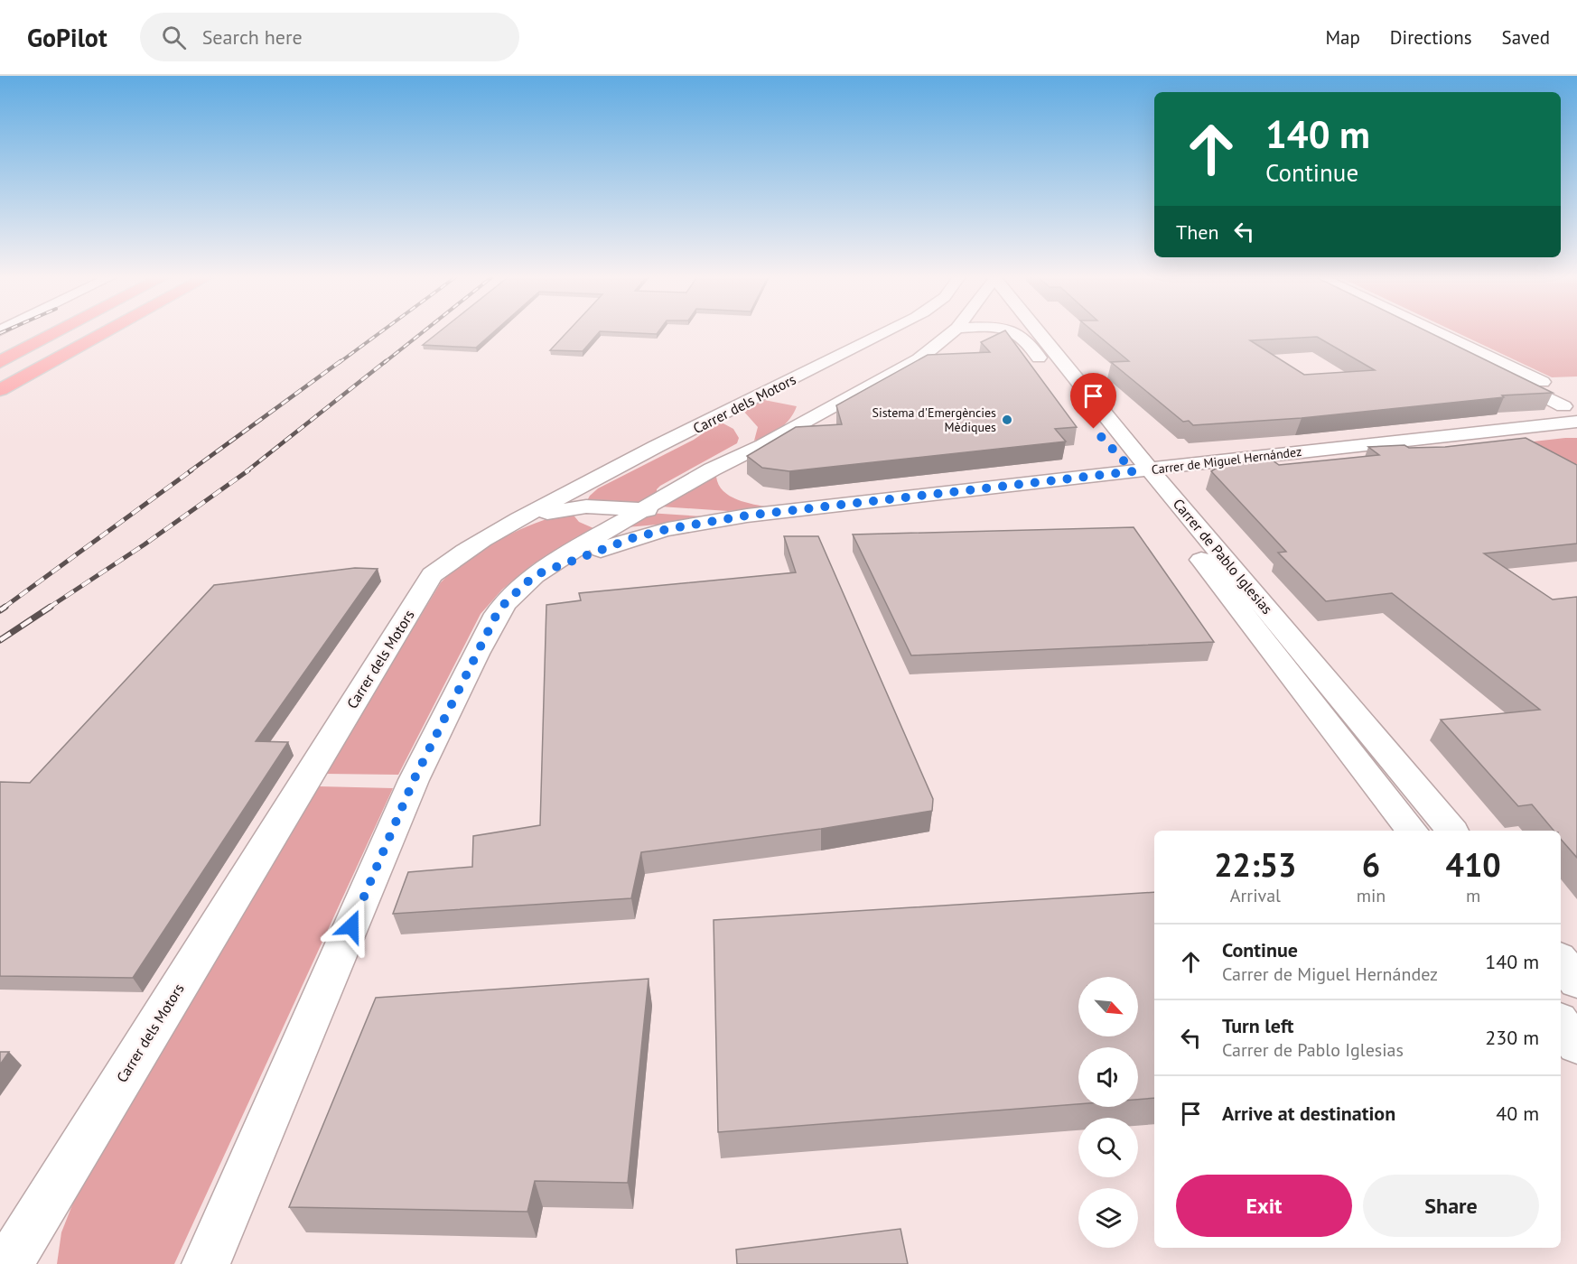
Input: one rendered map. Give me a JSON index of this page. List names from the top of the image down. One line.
{"streets":{"street":["Carrer dels Motors","Carrer de Miguel Hernández","Carrer de Pablo Iglesias"]},"crossings":[["Carrer dels Motors","Carrer de Miguel Hernández"],["Carrer de Miguel Hernández","Carrer de Pablo Iglesias"]],"places":["Sistema d'Emergències Mèdiques"],"north":"bottom right","page":{"header":"GoPilot","search":"Search here","nav":["Map","Directions","Saved"],"turn":["140 m","Continue"],"then":"Then","eta":["22:53","Arrival","6","min","410","m"],"list":[{"name":"Continue","note":"Carrer de Miguel Hernández","value":"140 m"},{"name":"Turn left","note":"Carrer de Pablo Iglesias","value":"230 m"},{"name":"Arrive at destination","value":"40 m"}],"buttons":["Exit","Share"]}}
